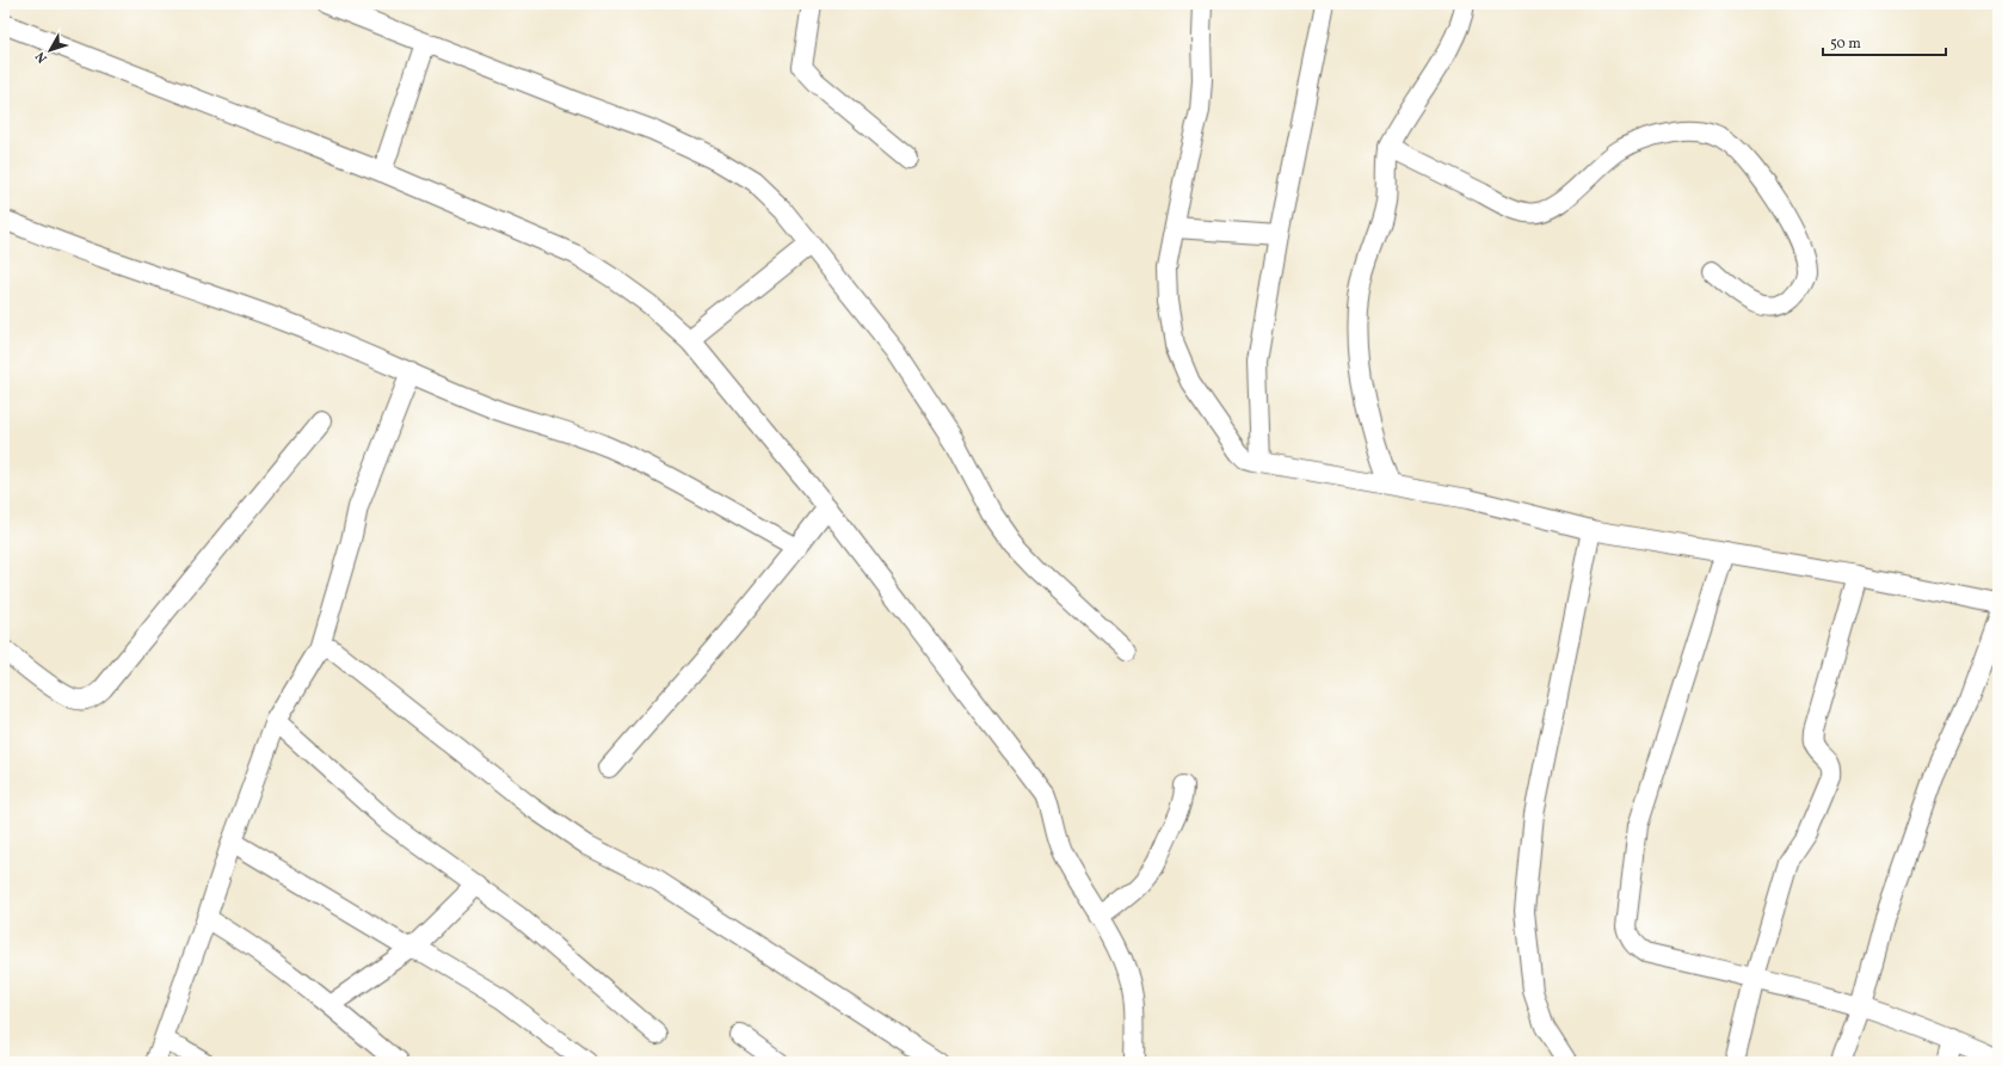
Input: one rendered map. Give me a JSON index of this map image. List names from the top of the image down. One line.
{"scale_bar":"50 m","north":"bottom left"}
